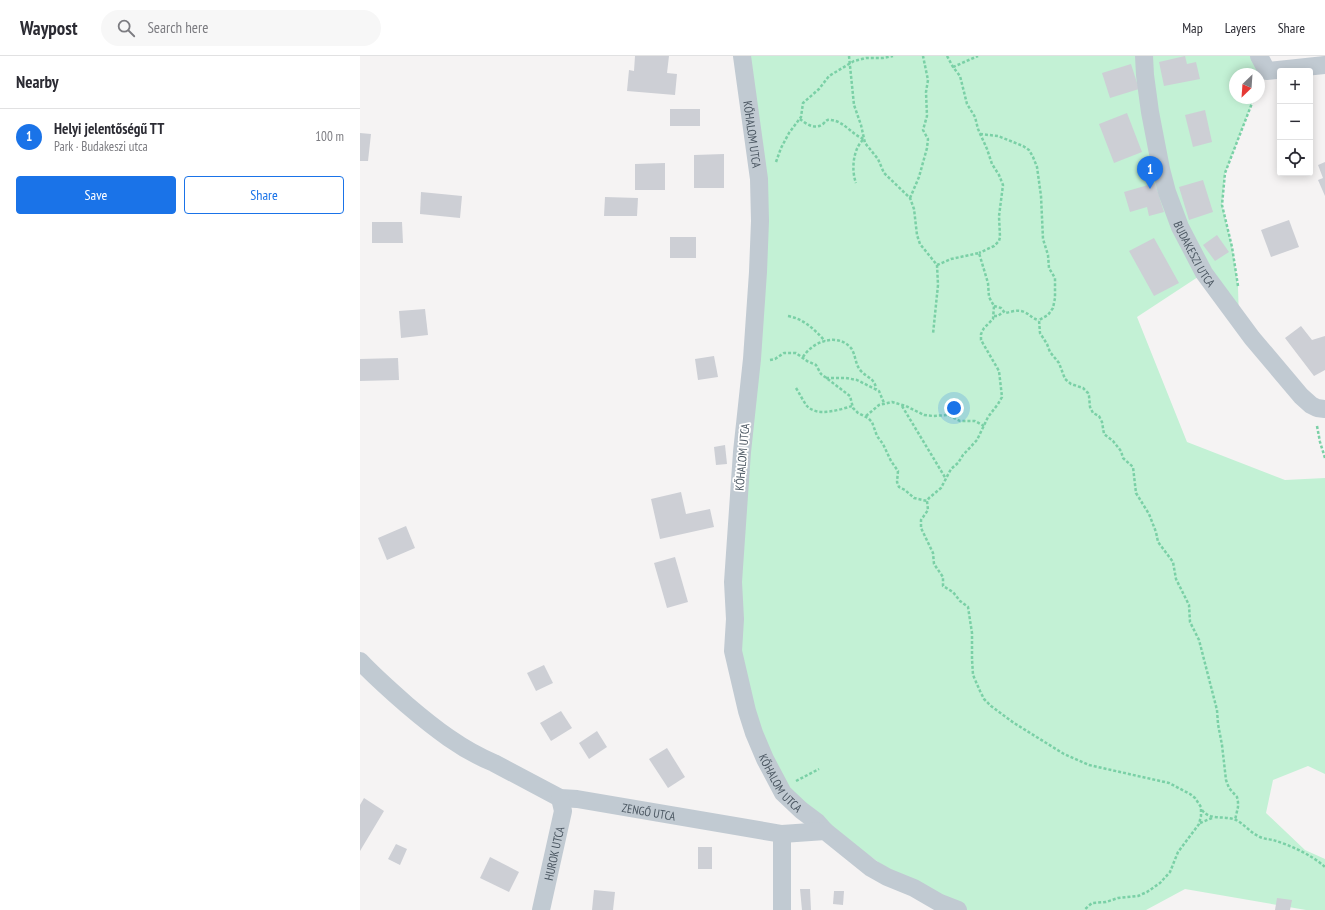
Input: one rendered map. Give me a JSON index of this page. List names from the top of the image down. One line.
{"streets":{"street":["KŐHALOM UTCA","BUDAKESZI UTCA","ZENGŐ UTCA","HUROK UTCA"]},"crossings":[["KŐHALOM UTCA","ZENGŐ UTCA"],["ZENGŐ UTCA","HUROK UTCA"]],"north":"bottom left","page":{"header":"Waypost","search":"Search here","nav":["Map","Layers","Share"],"heading":"Nearby","map_buttons":["+","−"],"list":[{"mark":"1","name":"Helyi jelentőségű TT","note":"Park · Budakeszi utca","value":"100 m"}],"pins":"1","buttons":["Save","Share"]}}
